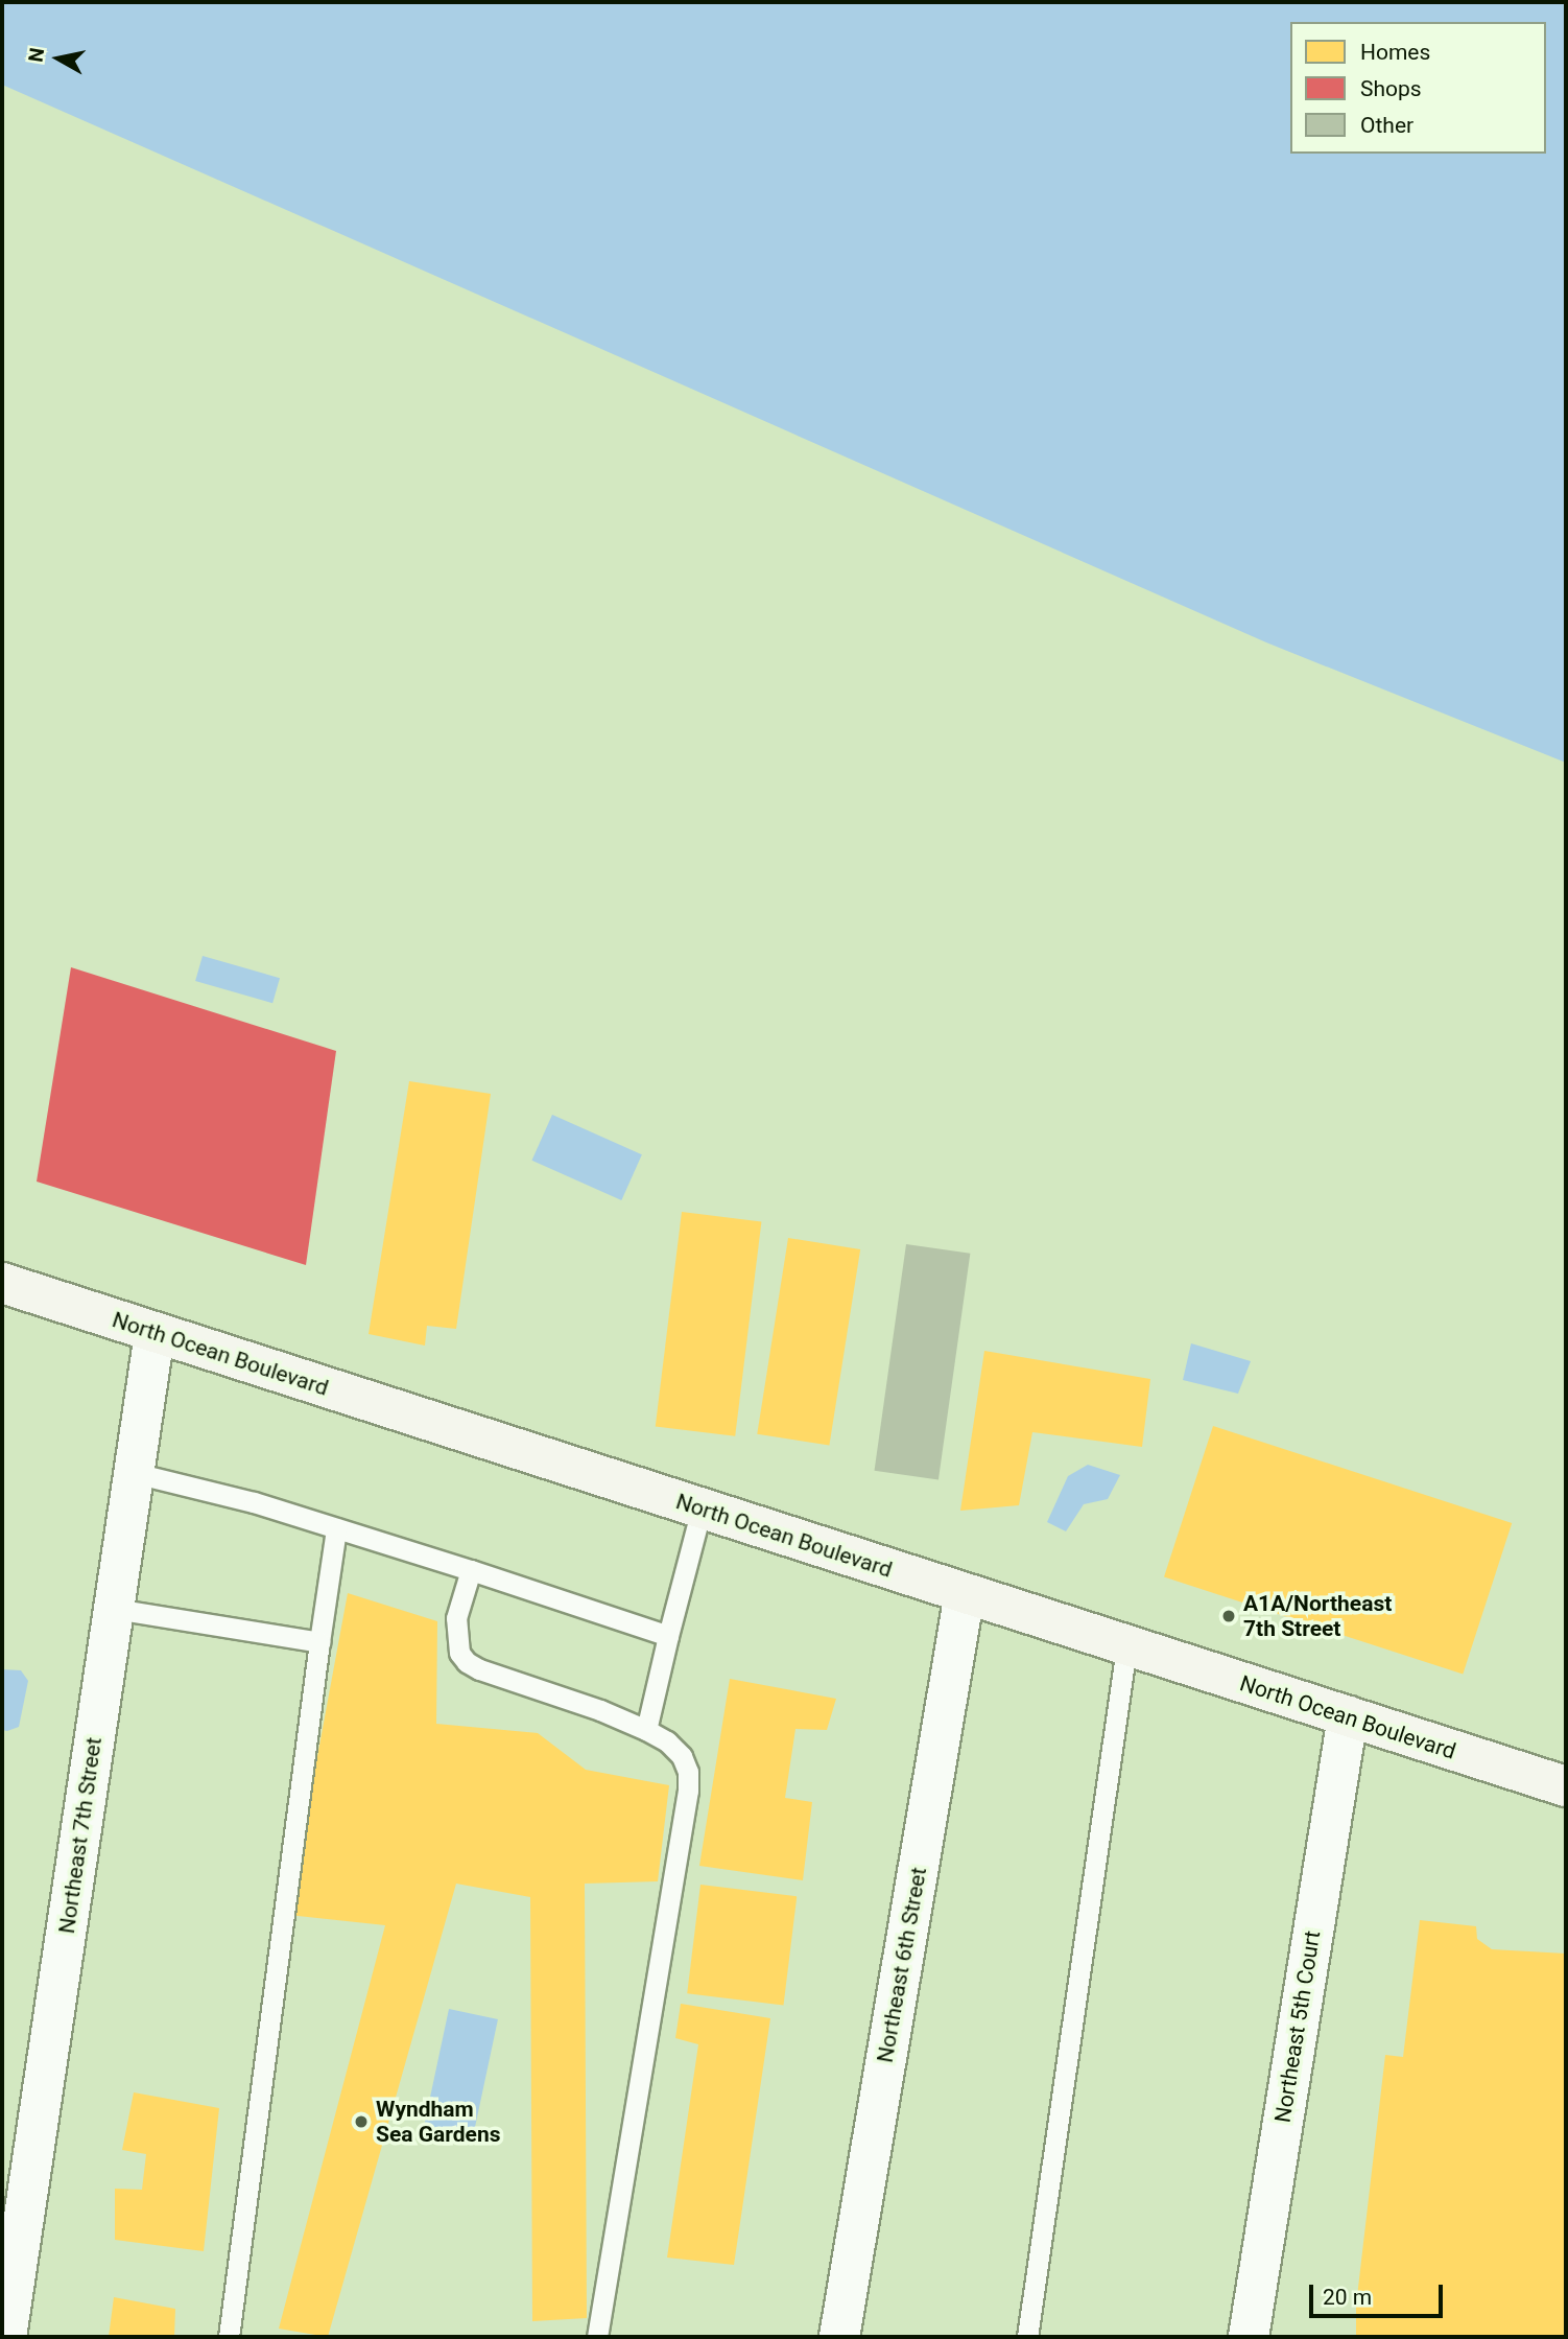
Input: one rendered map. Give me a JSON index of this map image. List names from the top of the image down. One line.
{"streets":{"main road":["North Ocean Boulevard"],"street":["Northeast 7th Street","Northeast 6th Street","Northeast 5th Court"]},"crossings":[["North Ocean Boulevard","Northeast 7th Street"],["North Ocean Boulevard","Northeast 6th Street"],["North Ocean Boulevard","Northeast 5th Court"]],"places":["A1A/Northeast 7th Street","Wyndham Sea Gardens"],"legend":["Homes","Shops","Other"],"scale_bar":"20 m","north":"left"}
